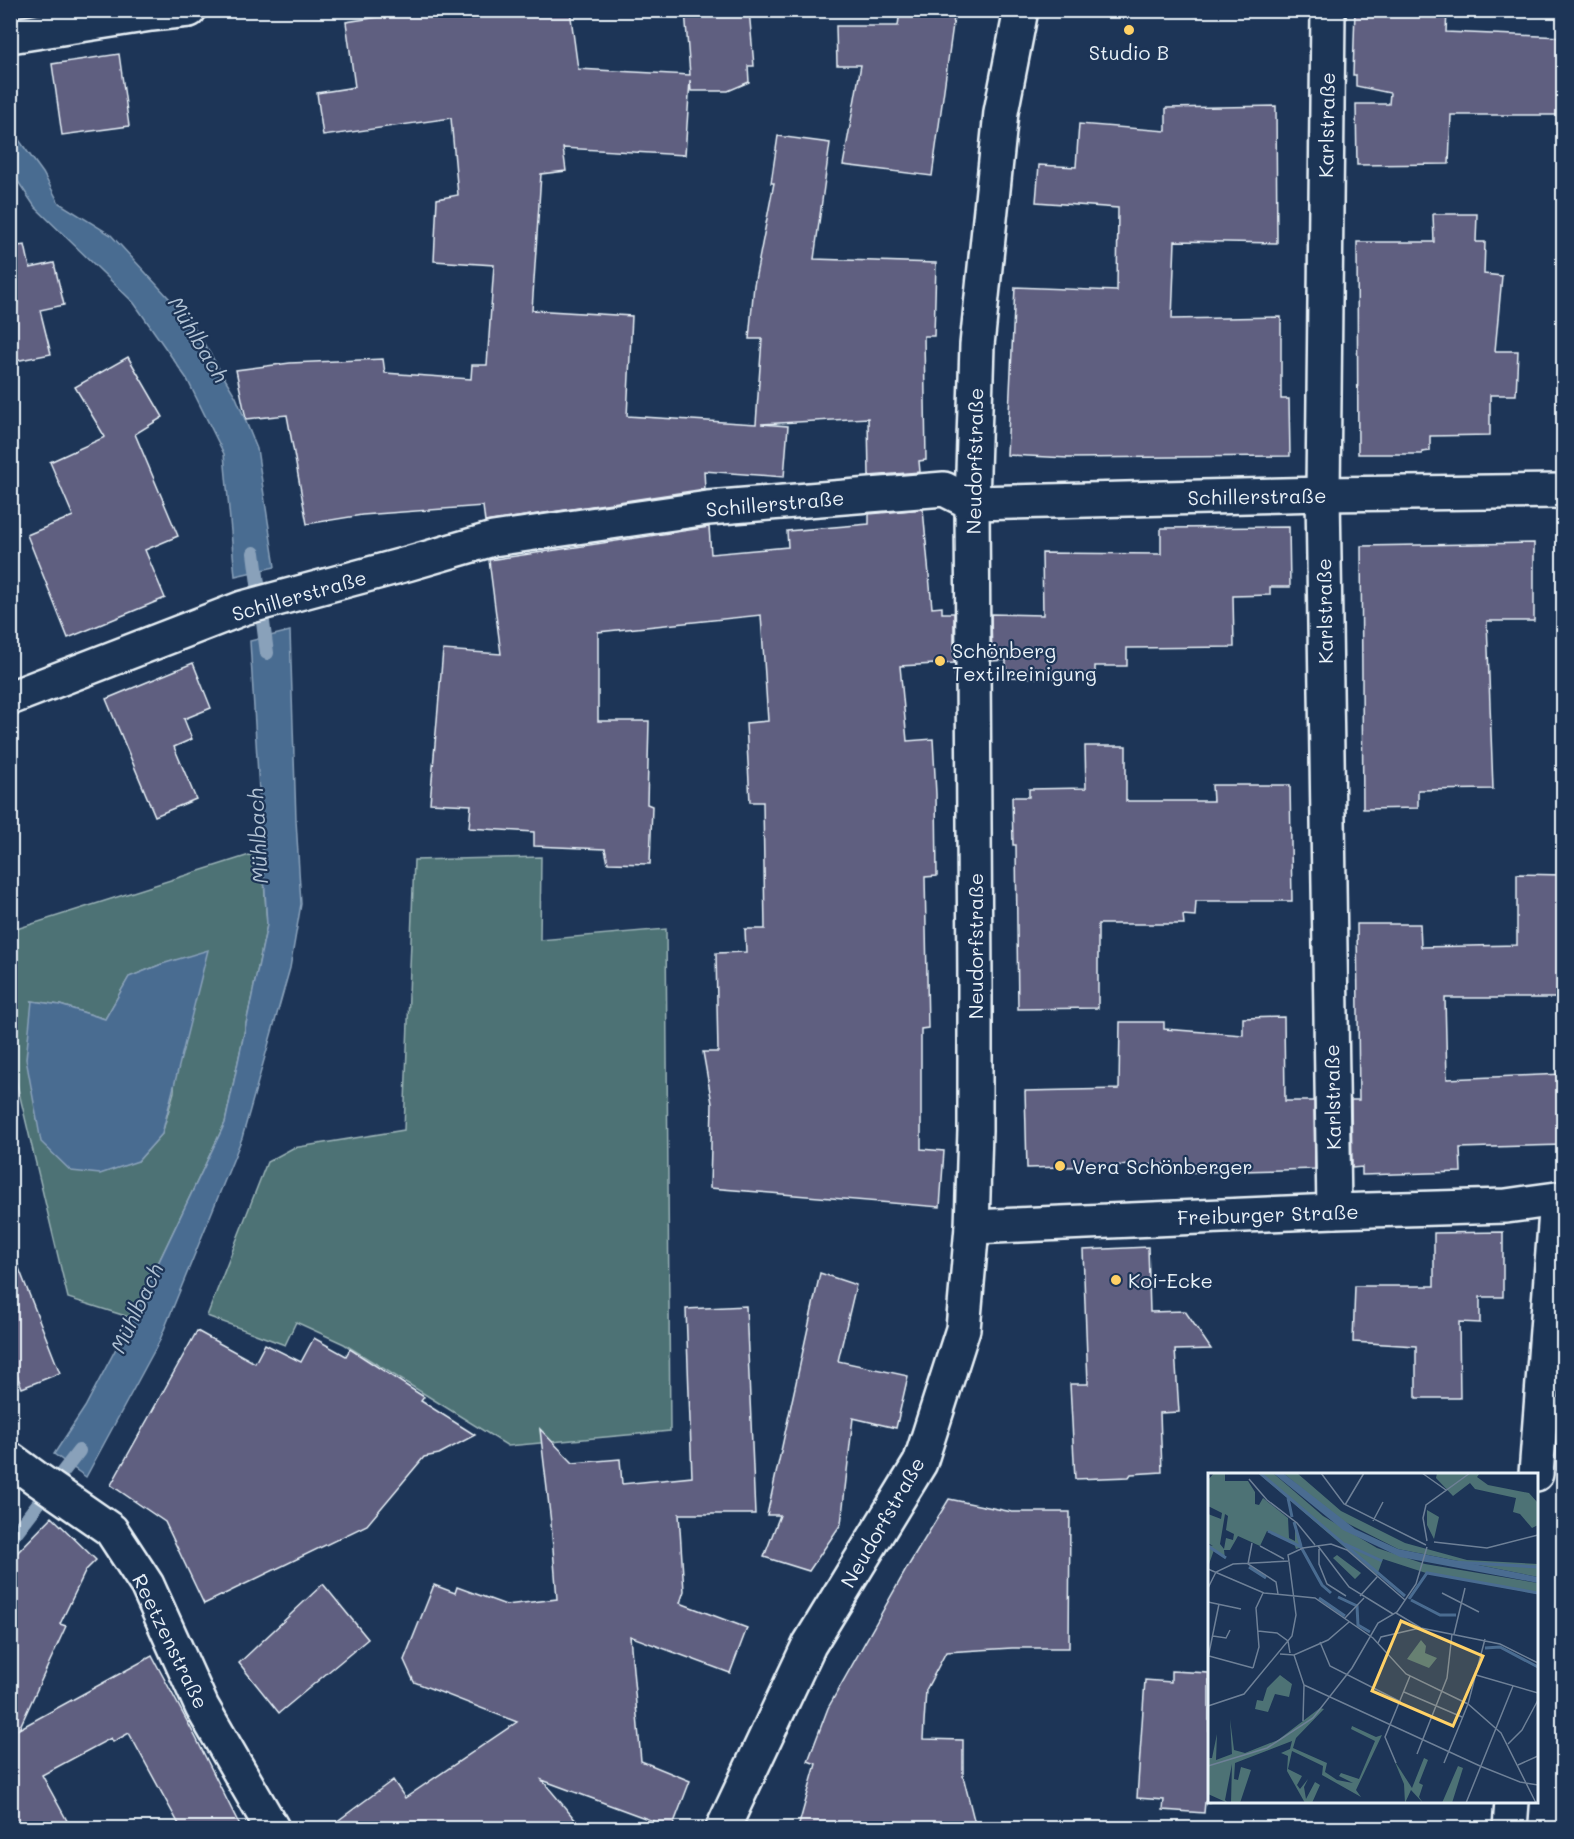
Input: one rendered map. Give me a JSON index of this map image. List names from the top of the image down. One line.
{"streets":{"street":["Karlstraße","Neudorfstraße","Schillerstraße","Freiburger Straße","Reetzenstraße"]},"crossings":[["Karlstraße","Schillerstraße"],["Karlstraße","Freiburger Straße"],["Neudorfstraße","Schillerstraße"],["Neudorfstraße","Freiburger Straße"]],"water":["Mühlbach"],"places":["Studio B","Schönberg Textilreinigung","Vera Schönberger","Koi-Ecke"]}
